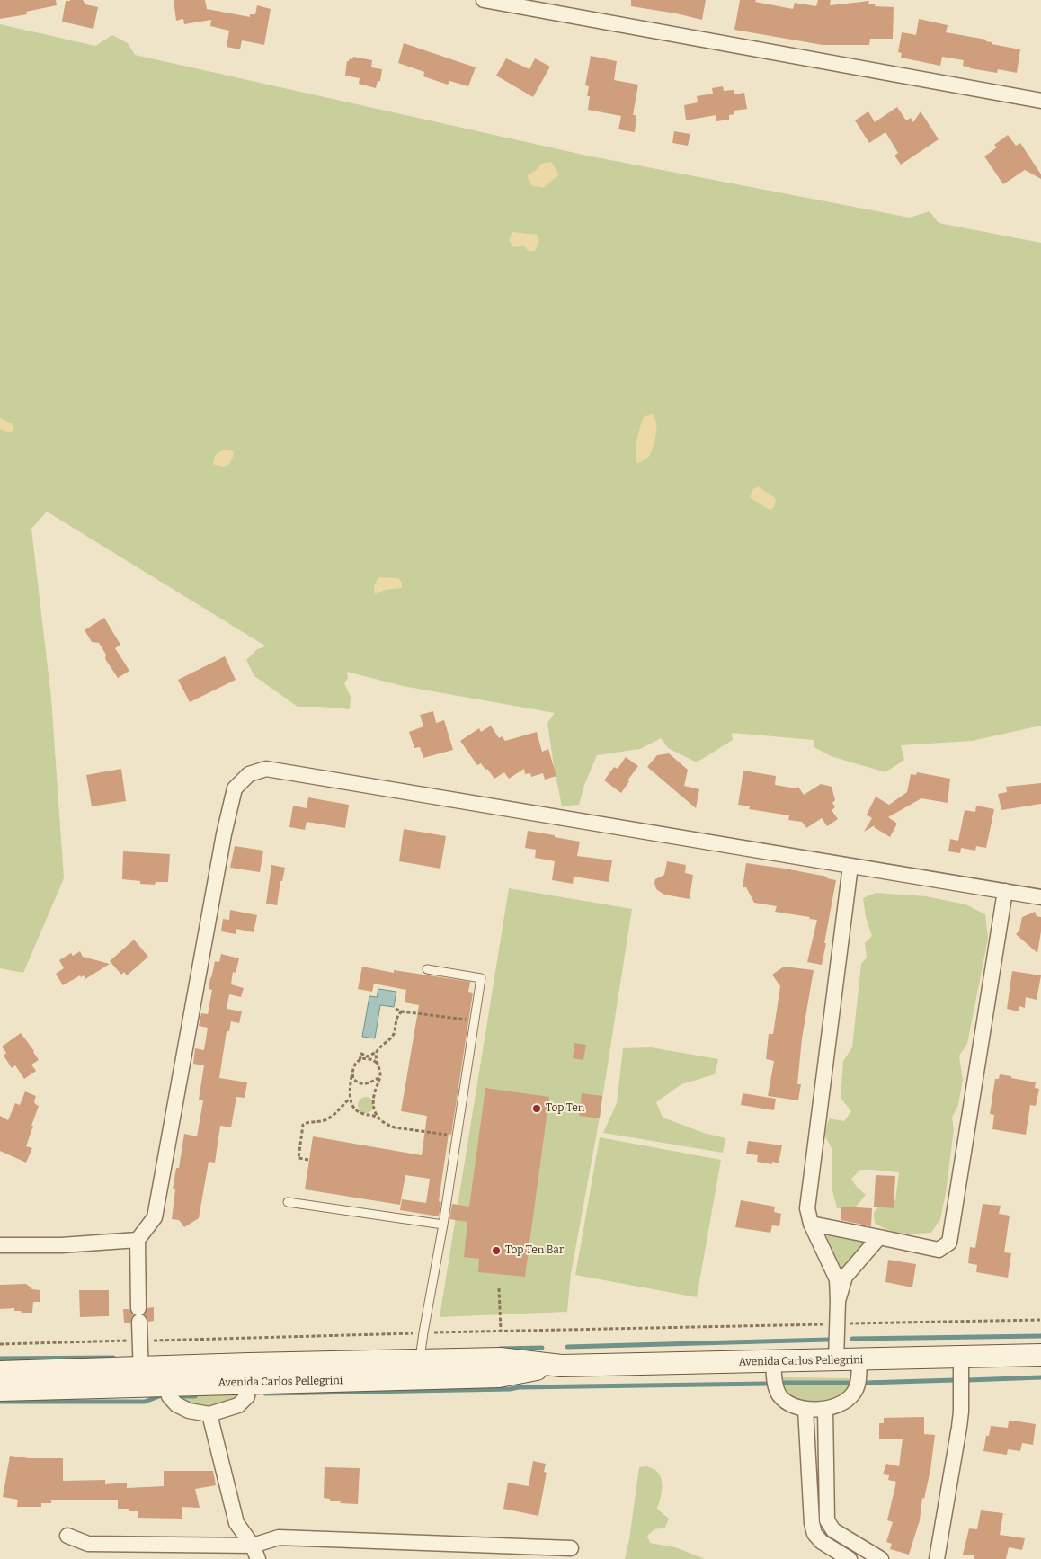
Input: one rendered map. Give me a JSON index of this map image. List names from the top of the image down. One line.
{"streets":{"main road":["Avenida Carlos Pellegrini"]},"places":["Top Ten","Top Ten Bar"]}
